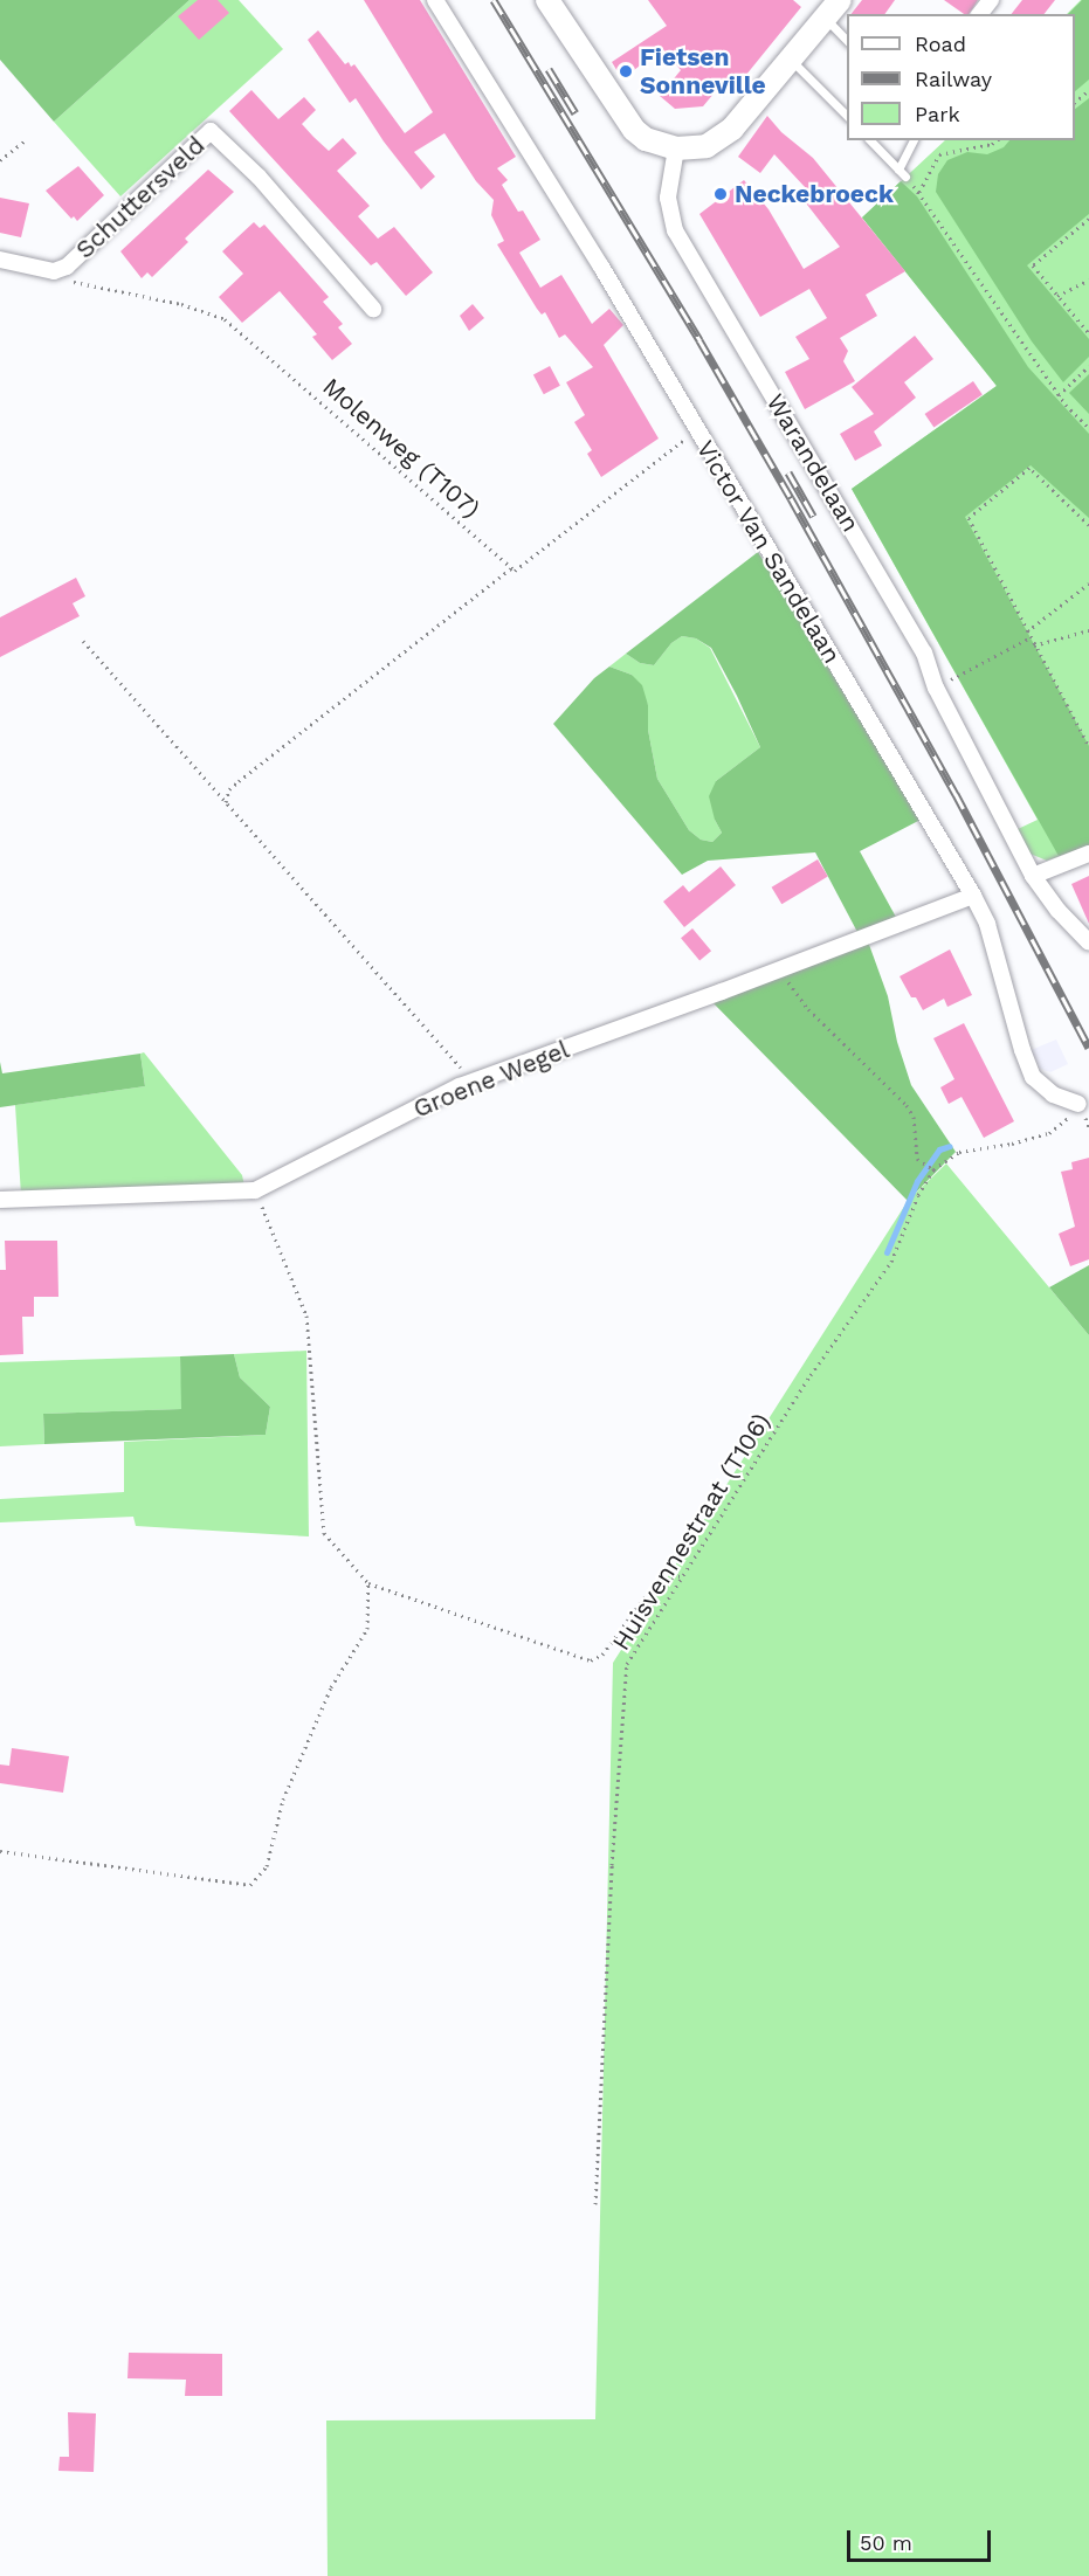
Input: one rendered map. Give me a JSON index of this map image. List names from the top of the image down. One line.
{"streets":{"street":["Schuttersveld","Warandelaan","Victor Van Sandelaan","Groene Wegel"],"path":["Molenweg (T107)","Huisvennestraat (T106)"]},"crossings":[["Schuttersveld","Molenweg (T107)"],["Victor Van Sandelaan","Groene Wegel"],["Victor Van Sandelaan","Huisvennestraat (T106)"]],"places":["Fietsen Sonneville","Neckebroeck"],"legend":["Road","Railway","Park"],"scale_bar":"50 m"}
